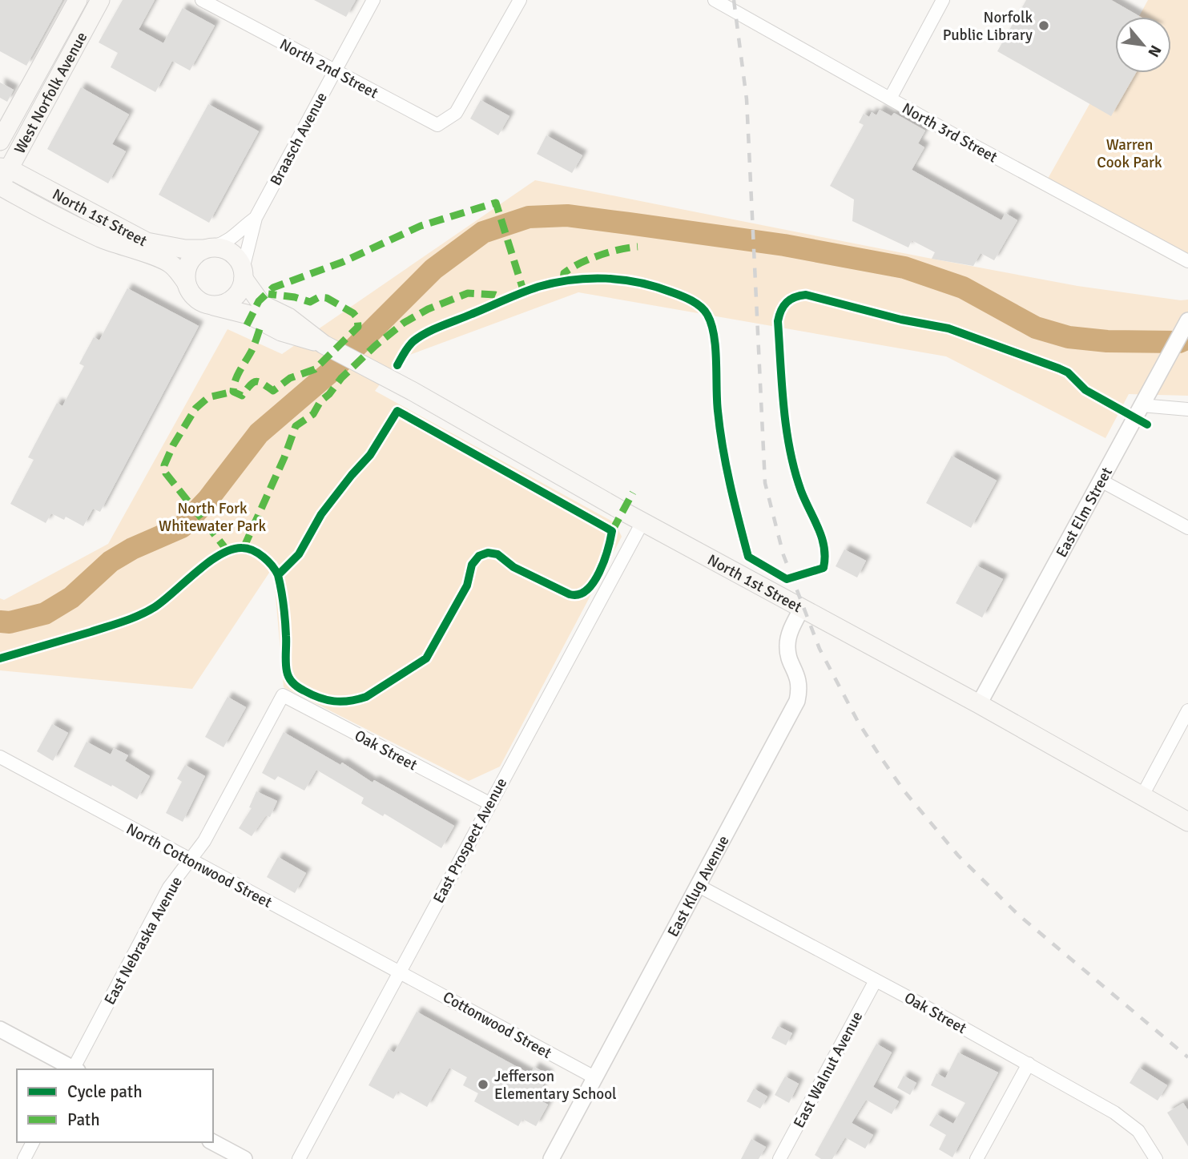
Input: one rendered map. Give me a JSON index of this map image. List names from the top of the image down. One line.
{"streets":{"main road":["West Norfolk Avenue","North 1st Street"],"street":["North 2nd Street","North 3rd Street","Braasch Avenue","East Elm Street","Oak Street","East Prospect Avenue","North Cottonwood Street","East Klug Avenue","East Nebraska Avenue","Cottonwood Street","East Walnut Avenue"]},"crossings":[["North 2nd Street","Braasch Avenue"],["West Norfolk Avenue","North 1st Street"],["Braasch Avenue","North 1st Street"],["North 1st Street","East Elm Street"],["North 1st Street","East Prospect Avenue"],["North 1st Street","East Klug Avenue"],["Oak Street","East Prospect Avenue"],["Oak Street","East Klug Avenue"],["Oak Street","East Nebraska Avenue"],["Oak Street","East Walnut Avenue"],["East Prospect Avenue","North Cottonwood Street"],["East Prospect Avenue","Cottonwood Street"],["North Cottonwood Street","East Nebraska Avenue"],["North Cottonwood Street","Cottonwood Street"],["East Klug Avenue","Cottonwood Street"]],"parks":["Warren Cook Park","North Fork Whitewater Park"],"places":["Norfolk Public Library","Jefferson Elementary School"],"legend":["Cycle path","Path"],"north":"bottom right"}
